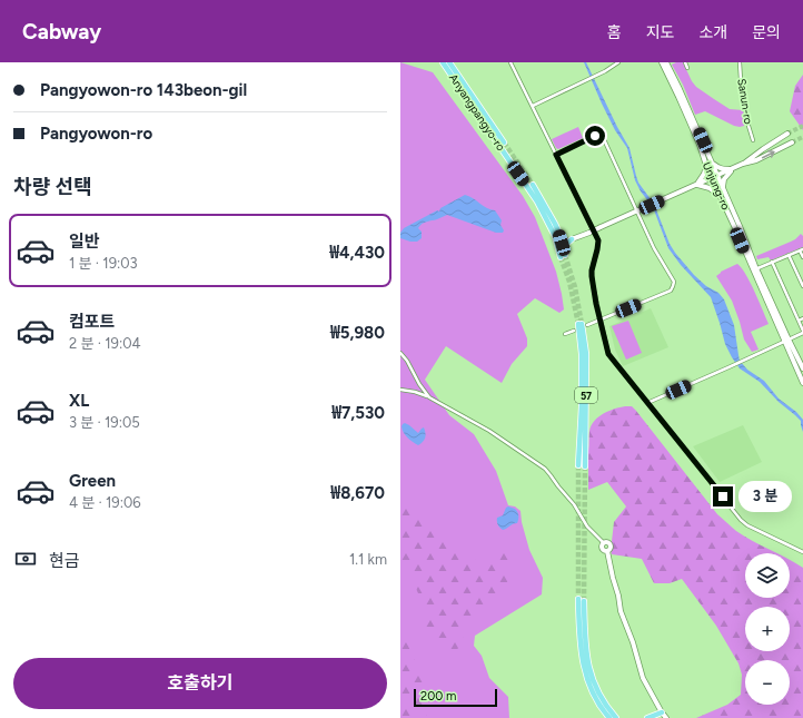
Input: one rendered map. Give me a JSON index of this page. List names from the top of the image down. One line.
{"streets":{"main road":["Anyangpangyo-ro","Unjung-ro","57"],"street":["Sanun-ro"]},"scale_bar":"200 m","page":{"header":"Cabway","nav":["홈","지도","소개","문의"],"banner":["Pangyowon-ro 143beon-gil","Pangyowon-ro"],"heading":"차량 선택","list":[{"name":"일반","note":"1 분 · 19:03","value":"₩4,430"},{"name":"컴포트","note":"2 분 · 19:04","value":"₩5,980"},{"name":"XL","note":"3 분 · 19:05","value":"₩7,530"},{"name":"Green","note":"4 분 · 19:06","value":"₩8,670"}],"bubble":"3 분","pay":["현금","1.1 km"],"map_buttons":["+","−"],"buttons":"호출하기","scale":"200 m"}}
